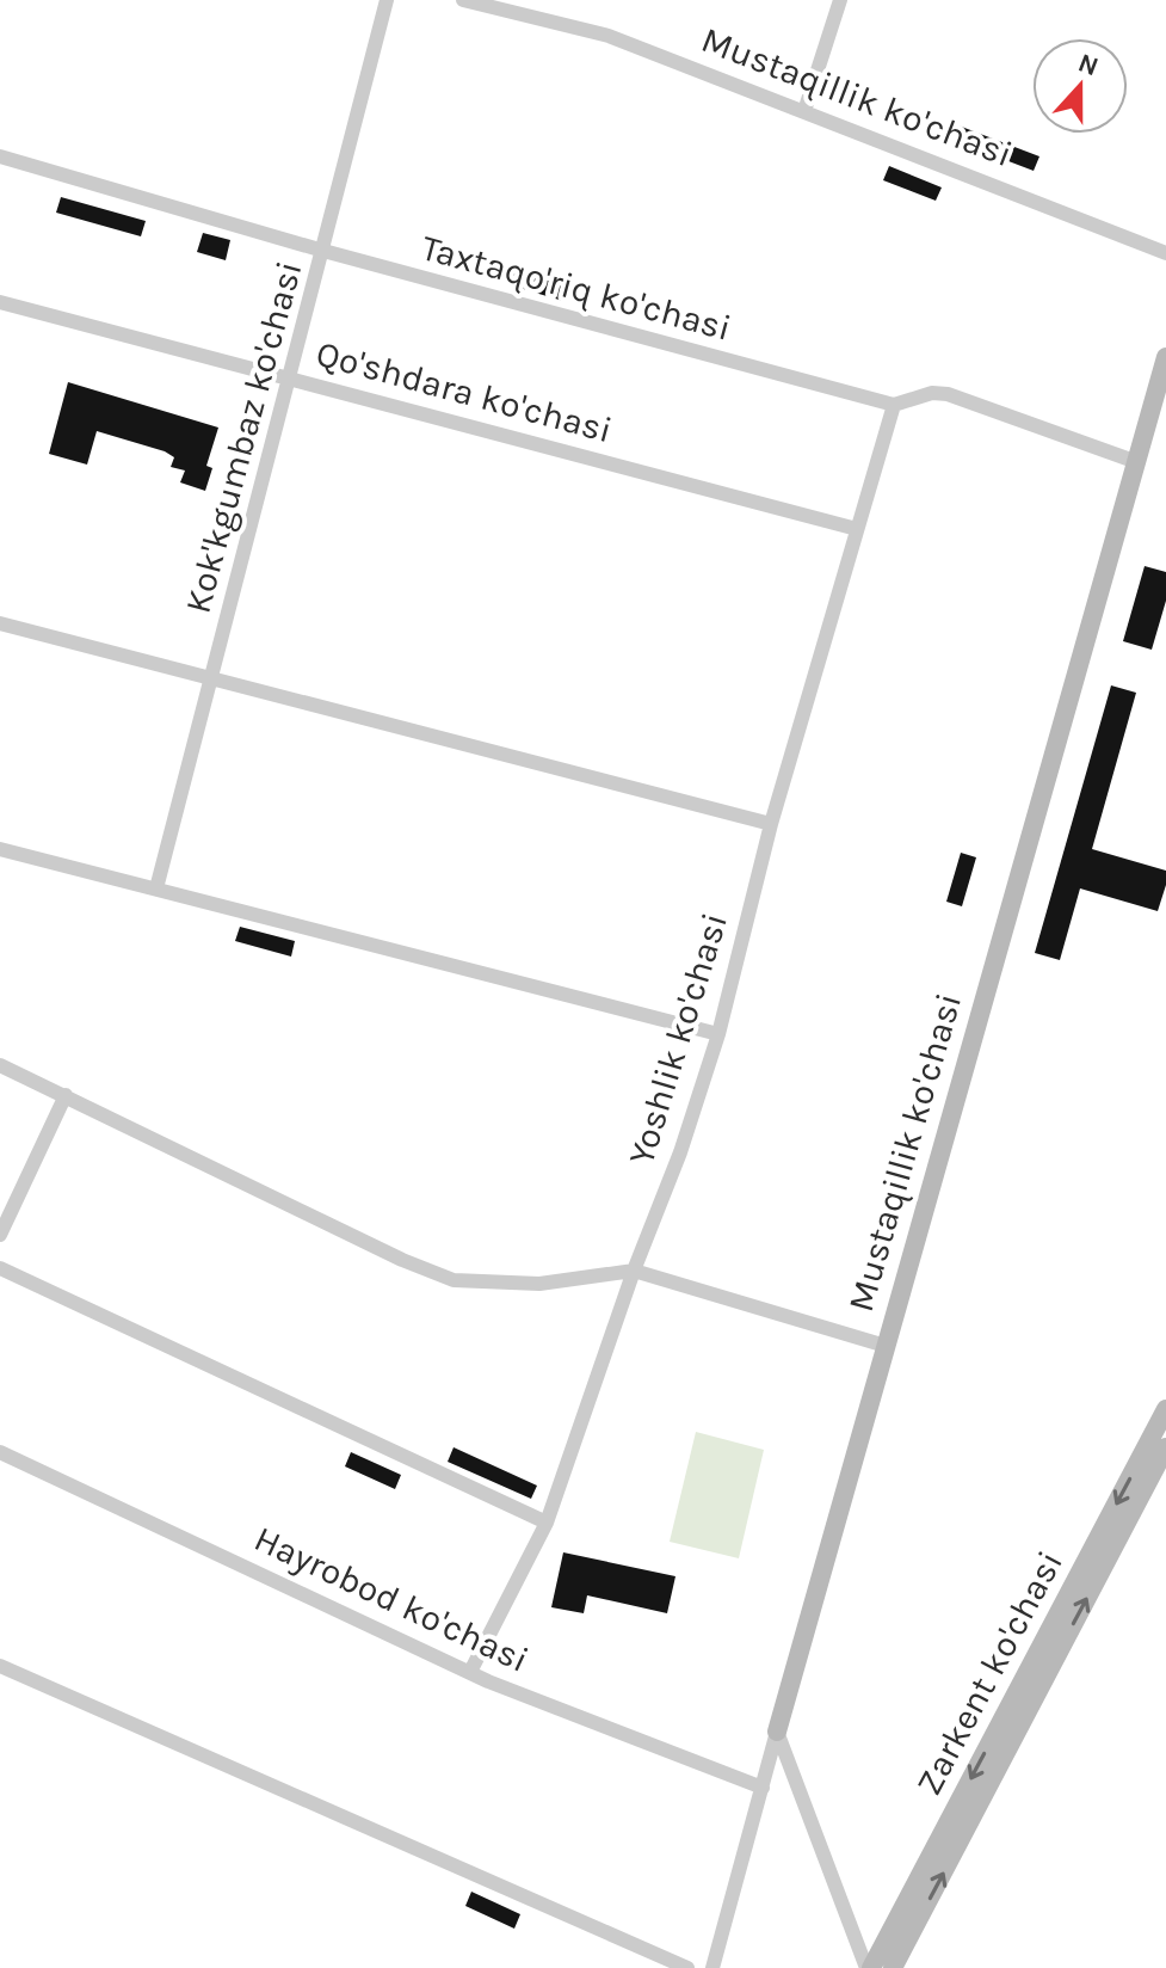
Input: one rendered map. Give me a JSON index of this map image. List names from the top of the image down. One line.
{"streets":{"main road":["Mustaqillik ko'chasi","Zarkent ko'chasi"],"street":["Taxtaqo'riq ko'chasi","Qo'shdara ko'chasi","Kok'kgumbaz ko'chasi","Yoshlik ko'chasi","Hayrobod ko'chasi"]},"crossings":[["Mustaqillik ko'chasi","Taxtaqo'riq ko'chasi"],["Mustaqillik ko'chasi","Hayrobod ko'chasi"],["Taxtaqo'riq ko'chasi","Kok'kgumbaz ko'chasi"],["Taxtaqo'riq ko'chasi","Yoshlik ko'chasi"],["Qo'shdara ko'chasi","Kok'kgumbaz ko'chasi"],["Qo'shdara ko'chasi","Yoshlik ko'chasi"],["Yoshlik ko'chasi","Hayrobod ko'chasi"]],"north":"top"}
